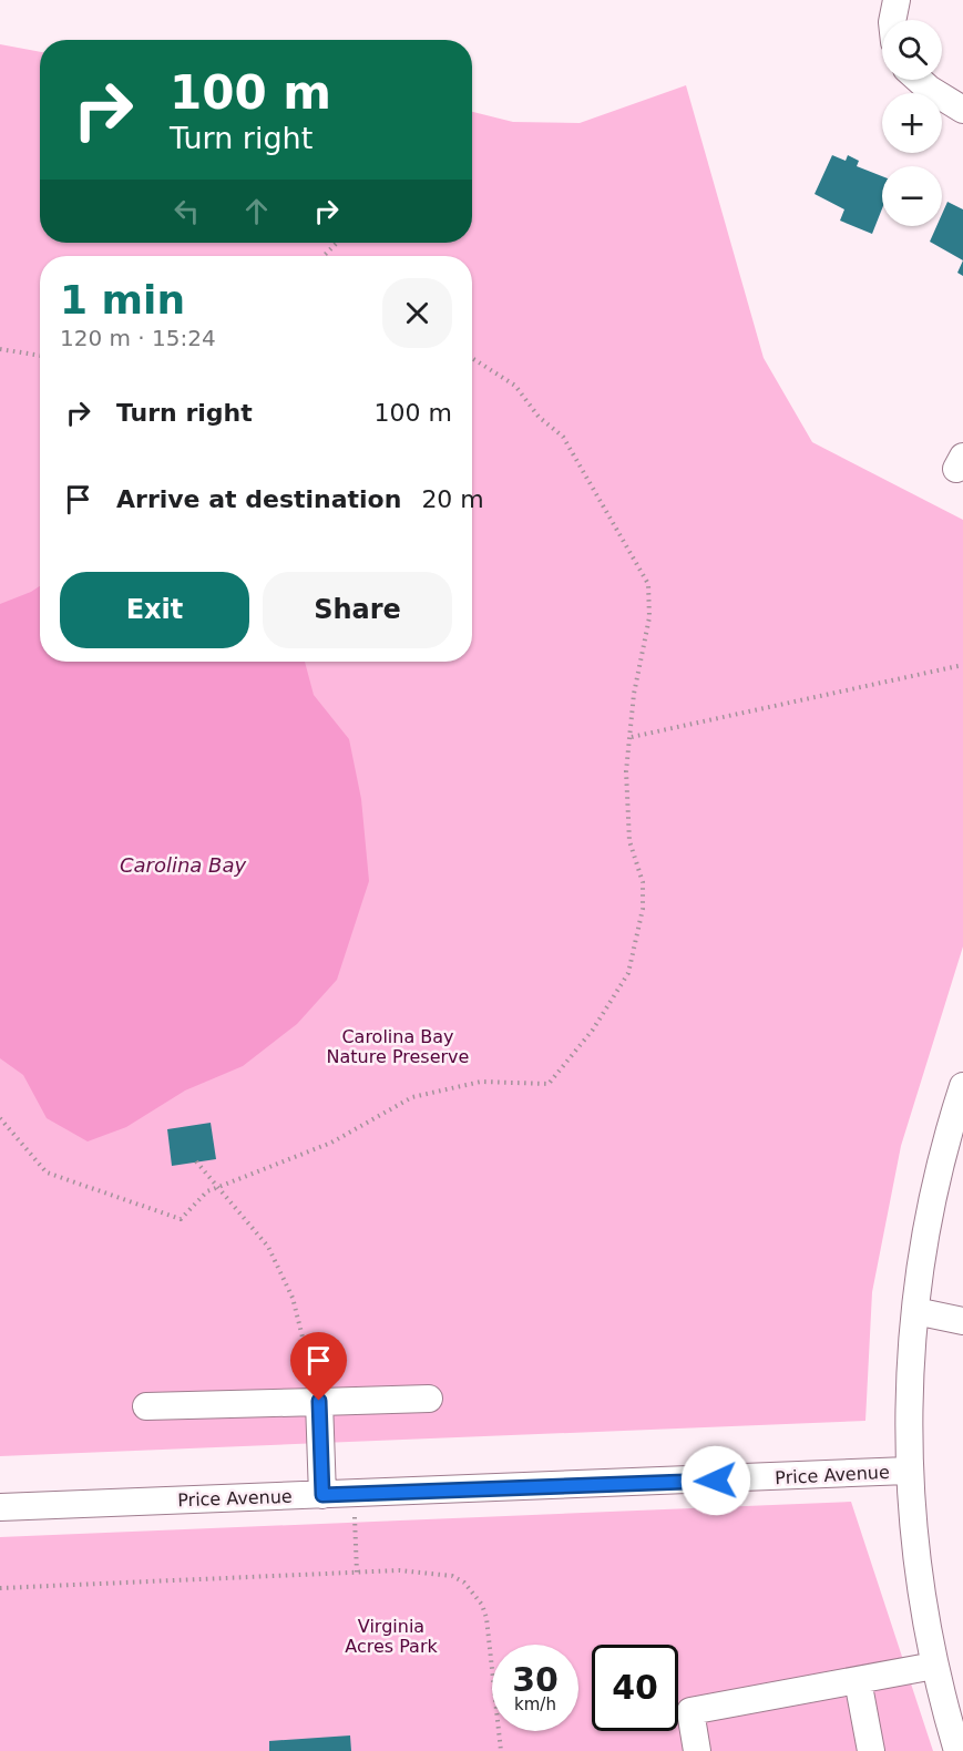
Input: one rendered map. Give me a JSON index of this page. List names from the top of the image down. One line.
{"streets":{"street":["Price Avenue"]},"water":["Carolina Bay"],"parks":["Carolina Bay Nature Preserve","Virginia Acres Park"],"page":{"map_buttons":["+","−"],"turn":["100 m","Turn right"],"heading":["1 min","120 m · 15:24"],"list":[{"name":"Turn right","value":"100 m"},{"name":"Arrive at destination","value":"20 m"}],"buttons":["Exit","Share"],"speed":"30 km/h","limit":"40"}}
